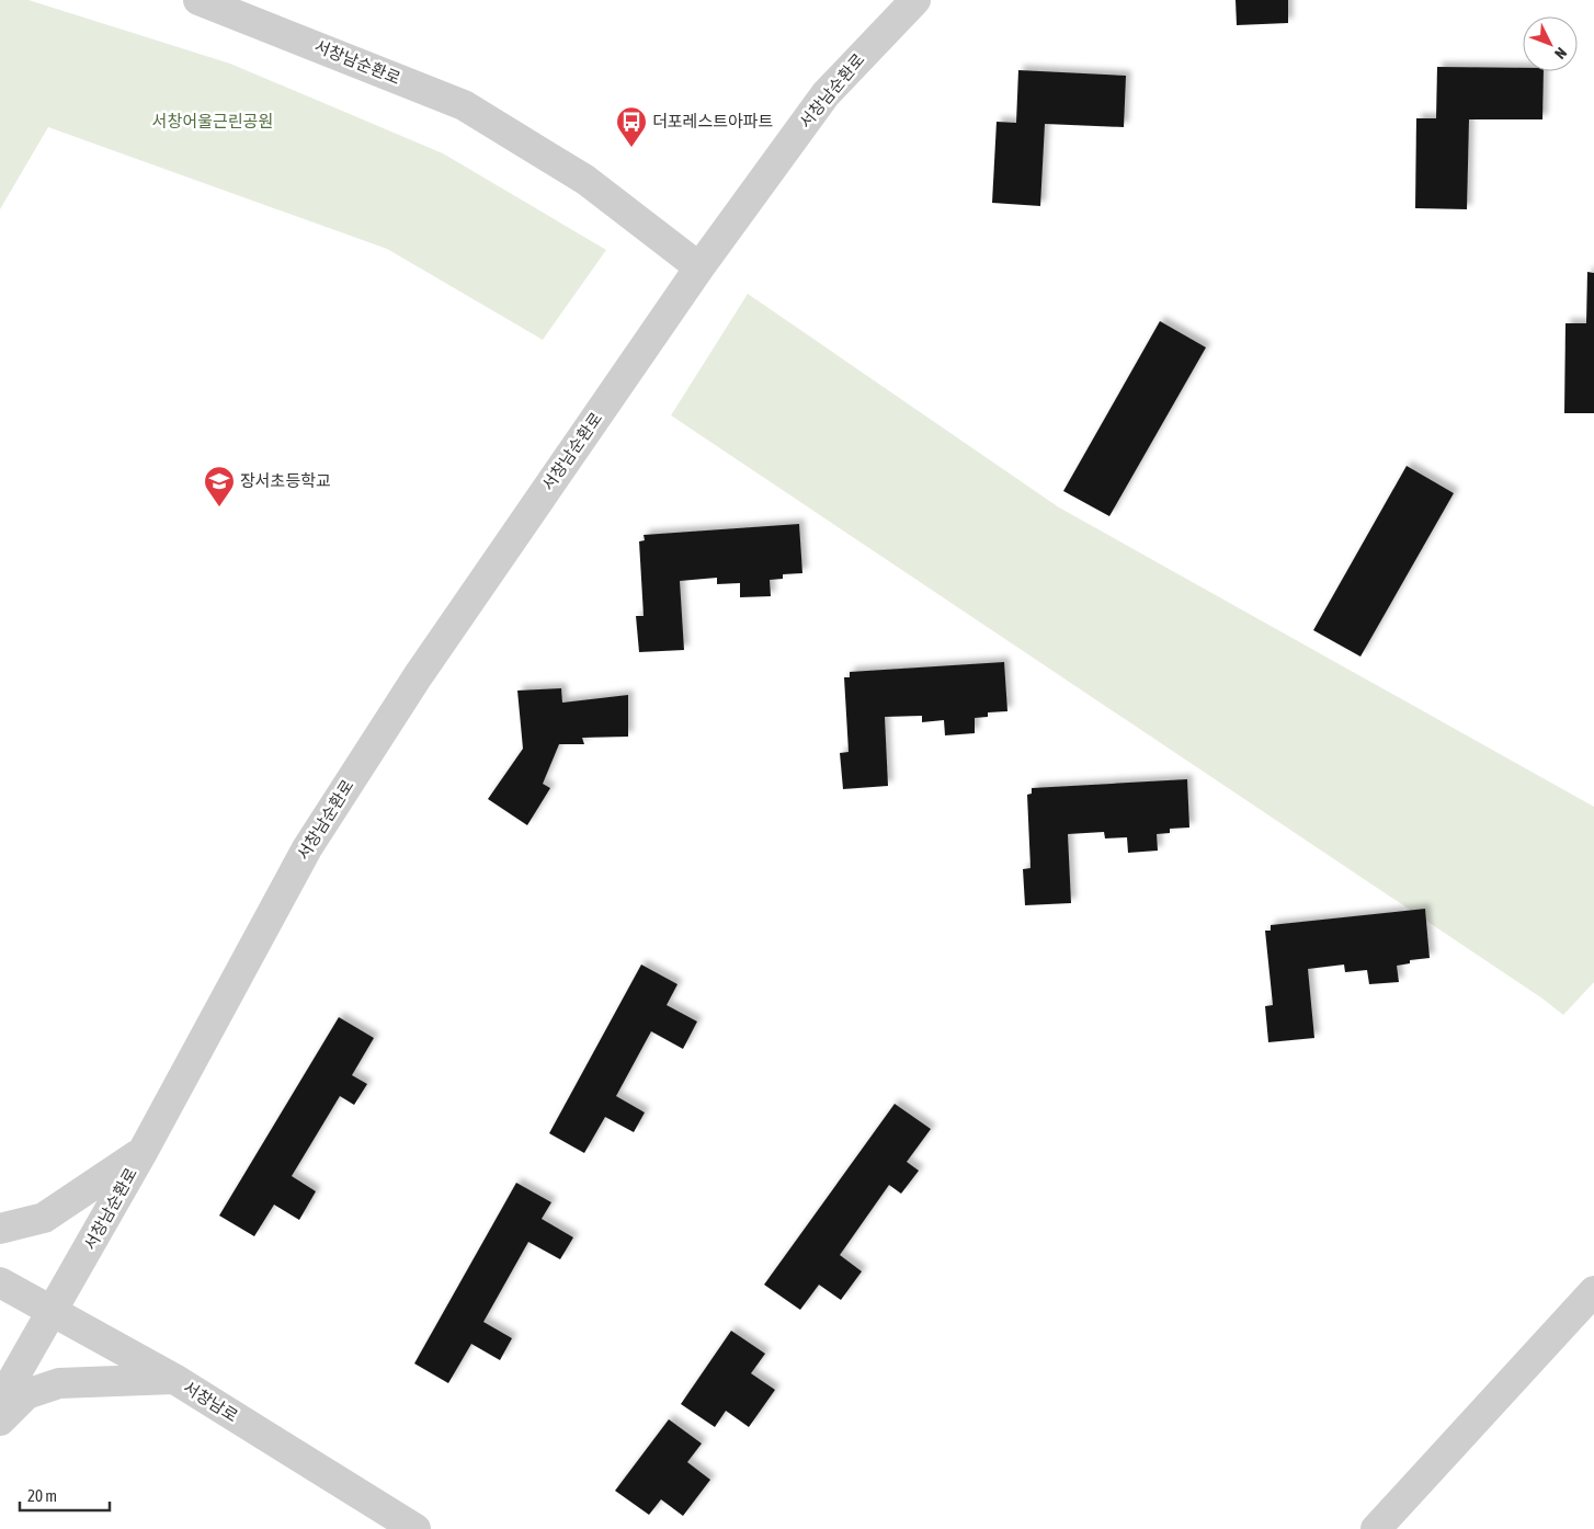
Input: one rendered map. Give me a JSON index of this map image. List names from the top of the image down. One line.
{"streets":{"street":["서창남순환로","서창남로"]},"crossings":[["서창남순환로","서창남로"]],"parks":["서창어울근린공원"],"places":{"bus stop":["더포레스트아파트"],"school or university":["장서초등학교"]},"scale_bar":"20 m","north":"bottom right"}
